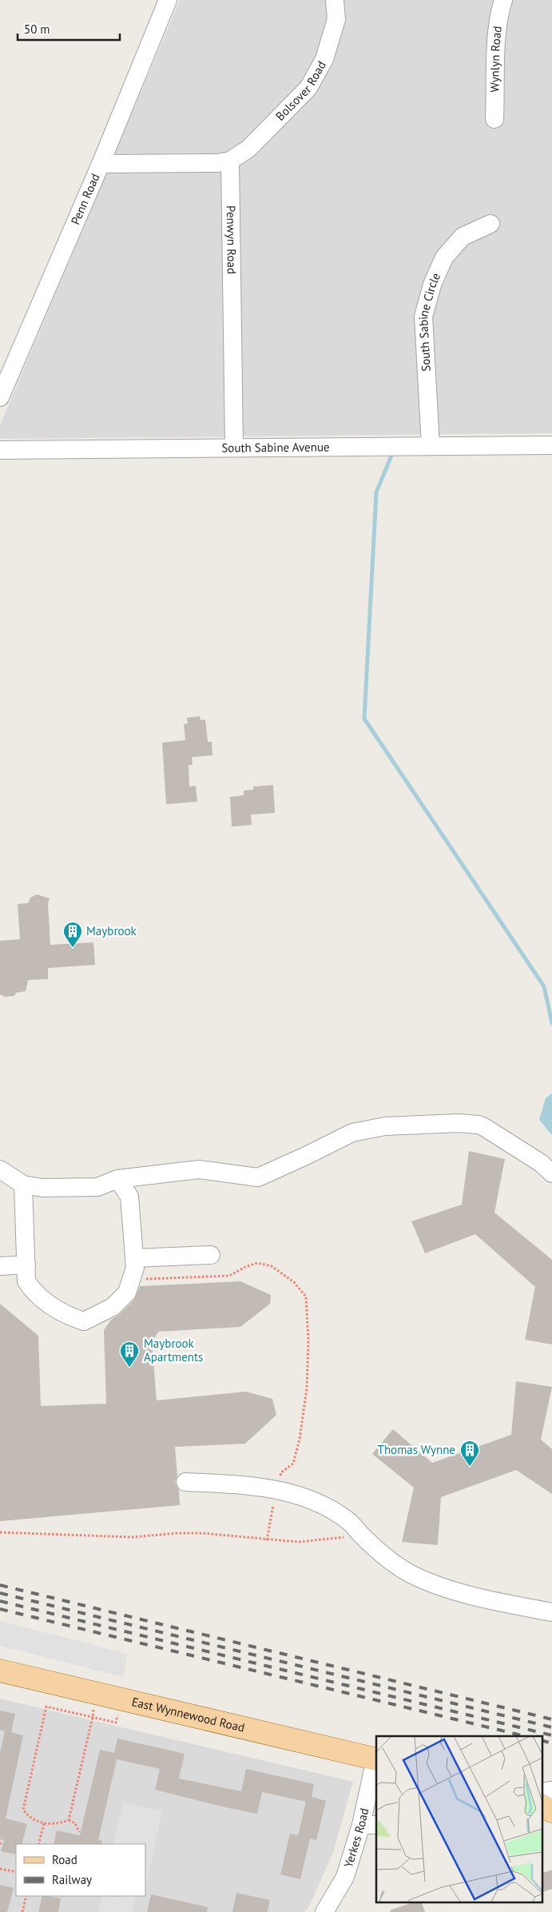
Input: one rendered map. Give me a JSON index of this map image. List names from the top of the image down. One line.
{"streets":{"main road":["East Wynnewood Road"],"street":["Wynlyn Road","Bolsover Road","Penn Road","Penwyn Road","South Sabine Circle","South Sabine Avenue","Yerkes Road"]},"crossings":[["Bolsover Road","Penwyn Road"],["Penwyn Road","South Sabine Avenue"],["South Sabine Circle","South Sabine Avenue"],["East Wynnewood Road","Yerkes Road"]],"places":{"building":["Maybrook","Maybrook Apartments","Thomas Wynne"]},"legend":["Road","Railway"],"scale_bar":"50 m"}
